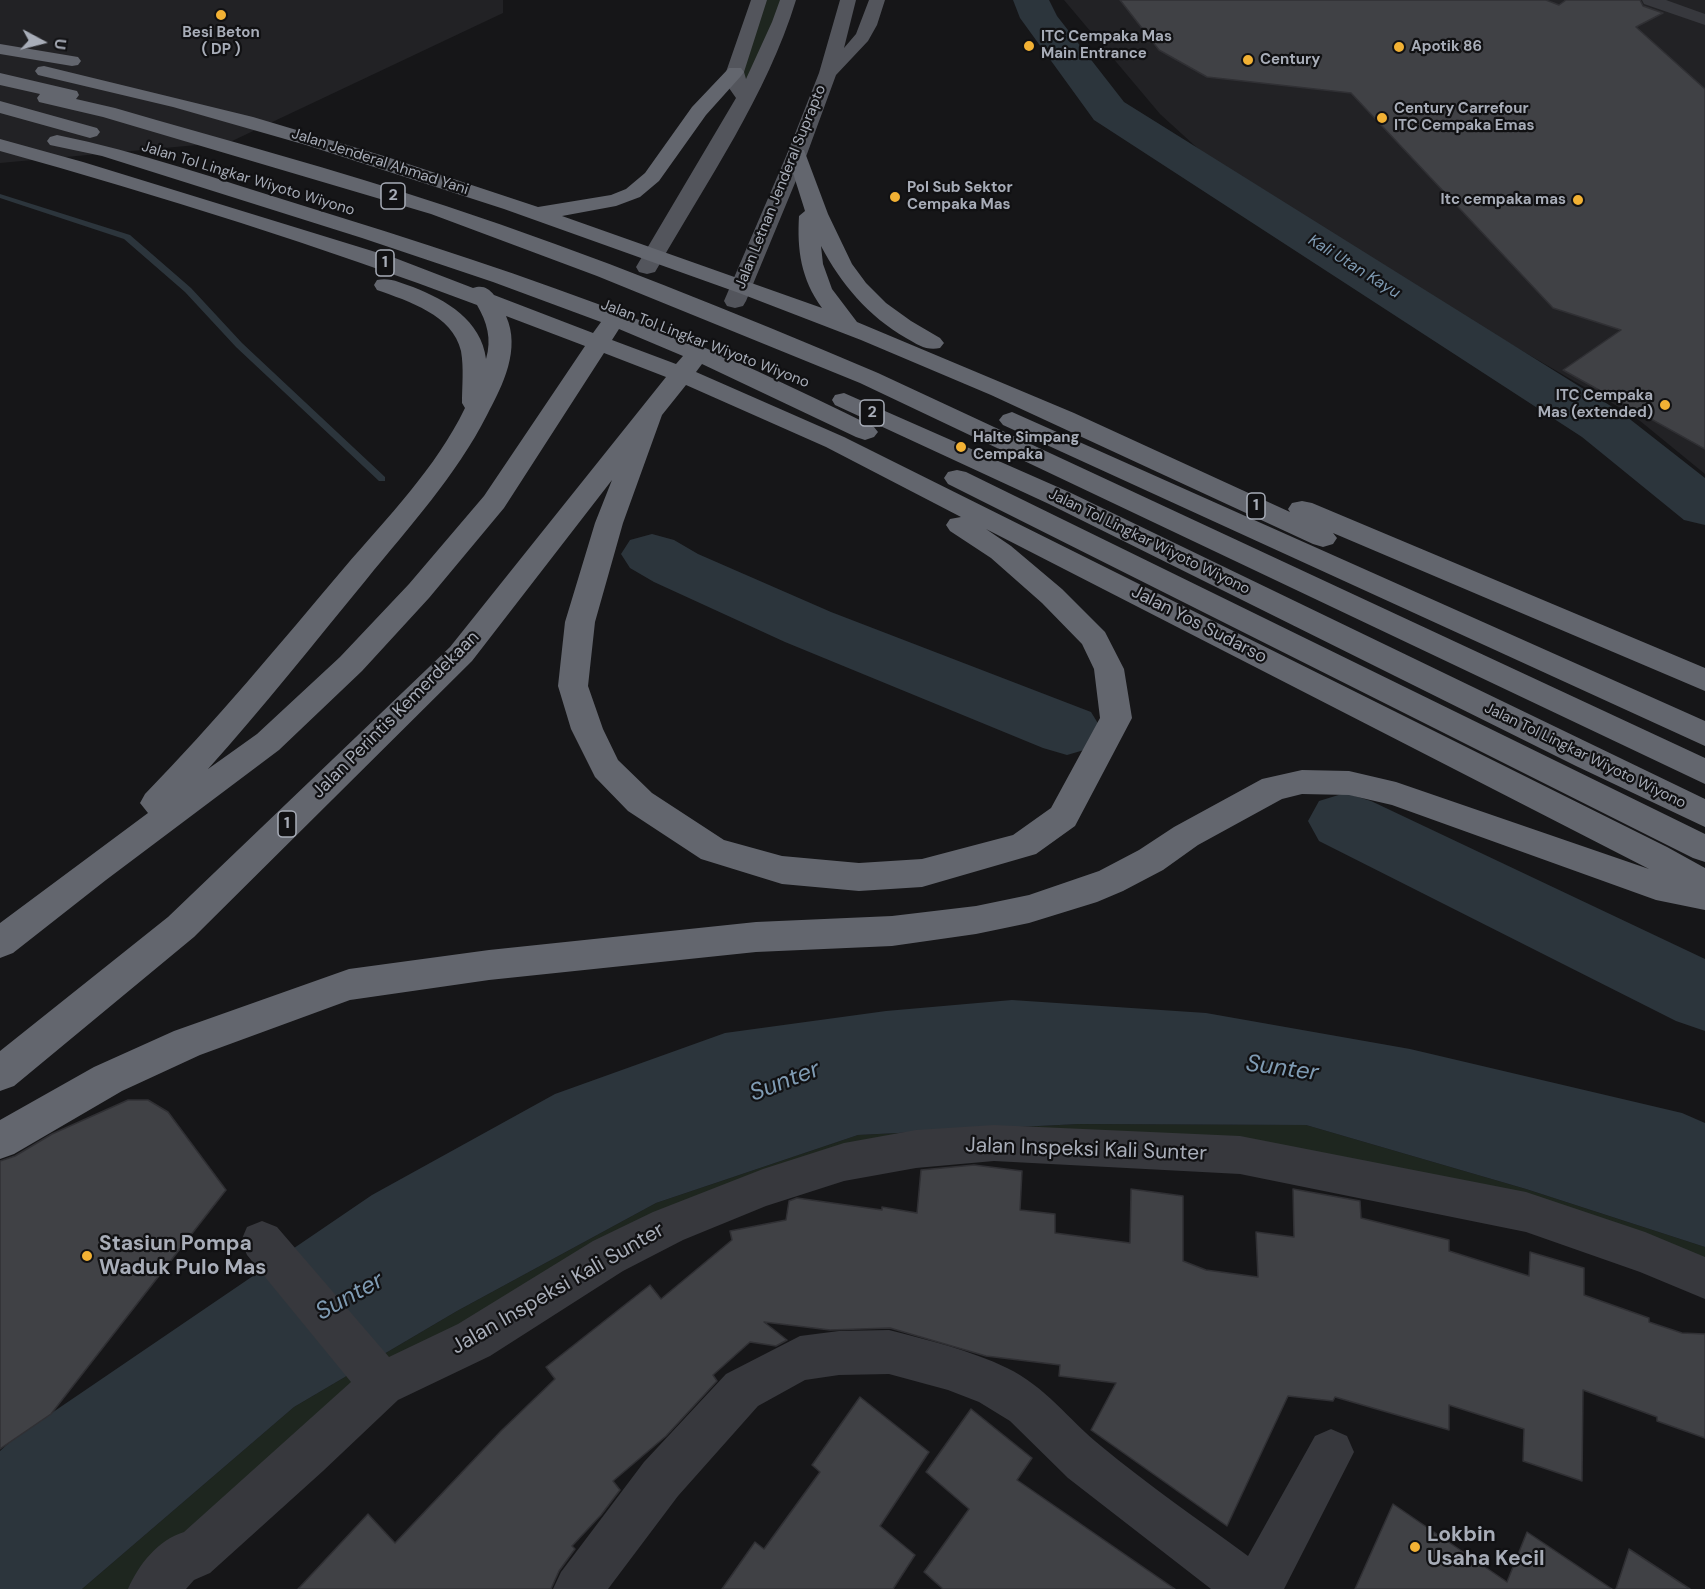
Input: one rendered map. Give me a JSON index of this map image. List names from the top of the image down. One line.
{"streets":{"highway":["Jalan Jenderal Ahmad Yani","Jalan Tol Lingkar Wiyoto Wiyono","2","1","Jalan Yos Sudarso","Jalan Perintis Kemerdekaan"],"main road":["Jalan Letnan Jenderal Suprapto"],"street":["Jalan Inspeksi Kali Sunter"]},"crossings":[["Jalan Jenderal Ahmad Yani","Jalan Letnan Jenderal Suprapto"],["Jalan Jenderal Ahmad Yani","1"],["Jalan Jenderal Ahmad Yani","Jalan Perintis Kemerdekaan"],["Jalan Letnan Jenderal Suprapto","1"],["Jalan Letnan Jenderal Suprapto","Jalan Perintis Kemerdekaan"],["1","Jalan Yos Sudarso"],["1","Jalan Perintis Kemerdekaan"],["Jalan Yos Sudarso","Jalan Perintis Kemerdekaan"]],"water":["Kali Utan Kayu","Sunter"],"places":["Besi Beton ( DP )","ITC Cempaka Mas Main Entrance","Apotik 86","Century","Century Carrefour ITC Cempaka Emas","Pol Sub Sektor Cempaka Mas","Itc cempaka mas","ITC Cempaka Mas (extended)","Halte Simpang Cempaka","Stasiun Pompa Waduk Pulo Mas","Lokbin Usaha Kecil"],"north":"right"}
